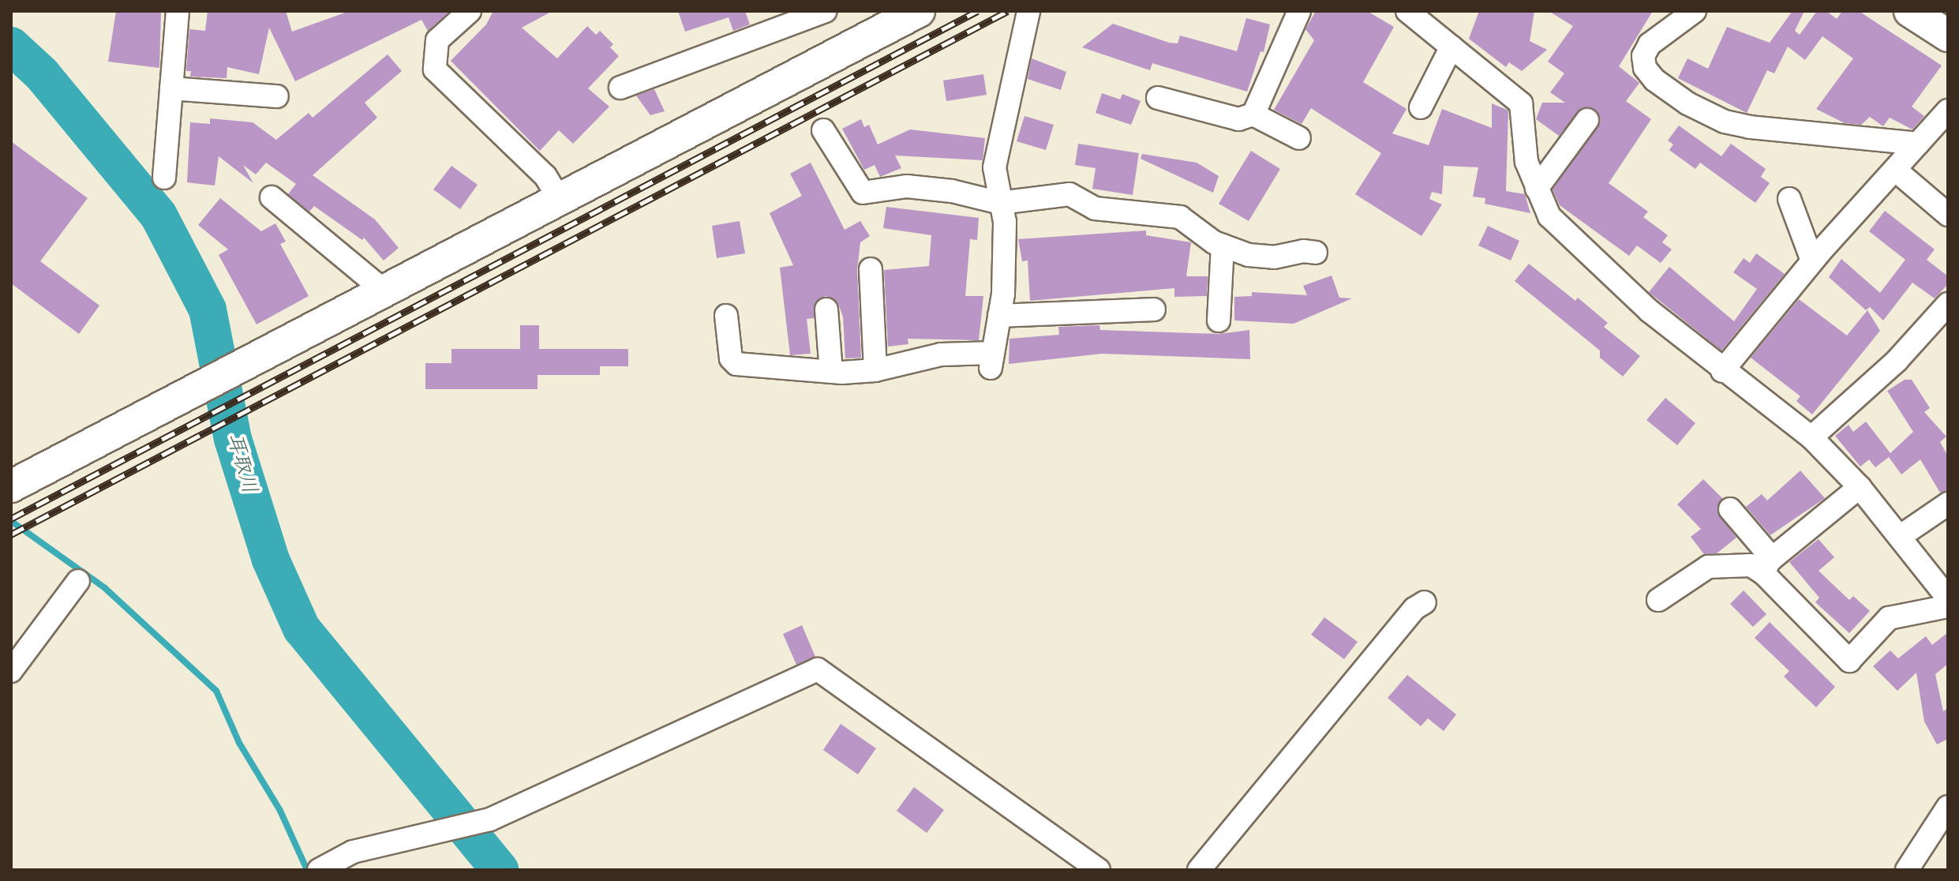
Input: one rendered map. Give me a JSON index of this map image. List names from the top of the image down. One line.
{"water":["耳取川"]}
